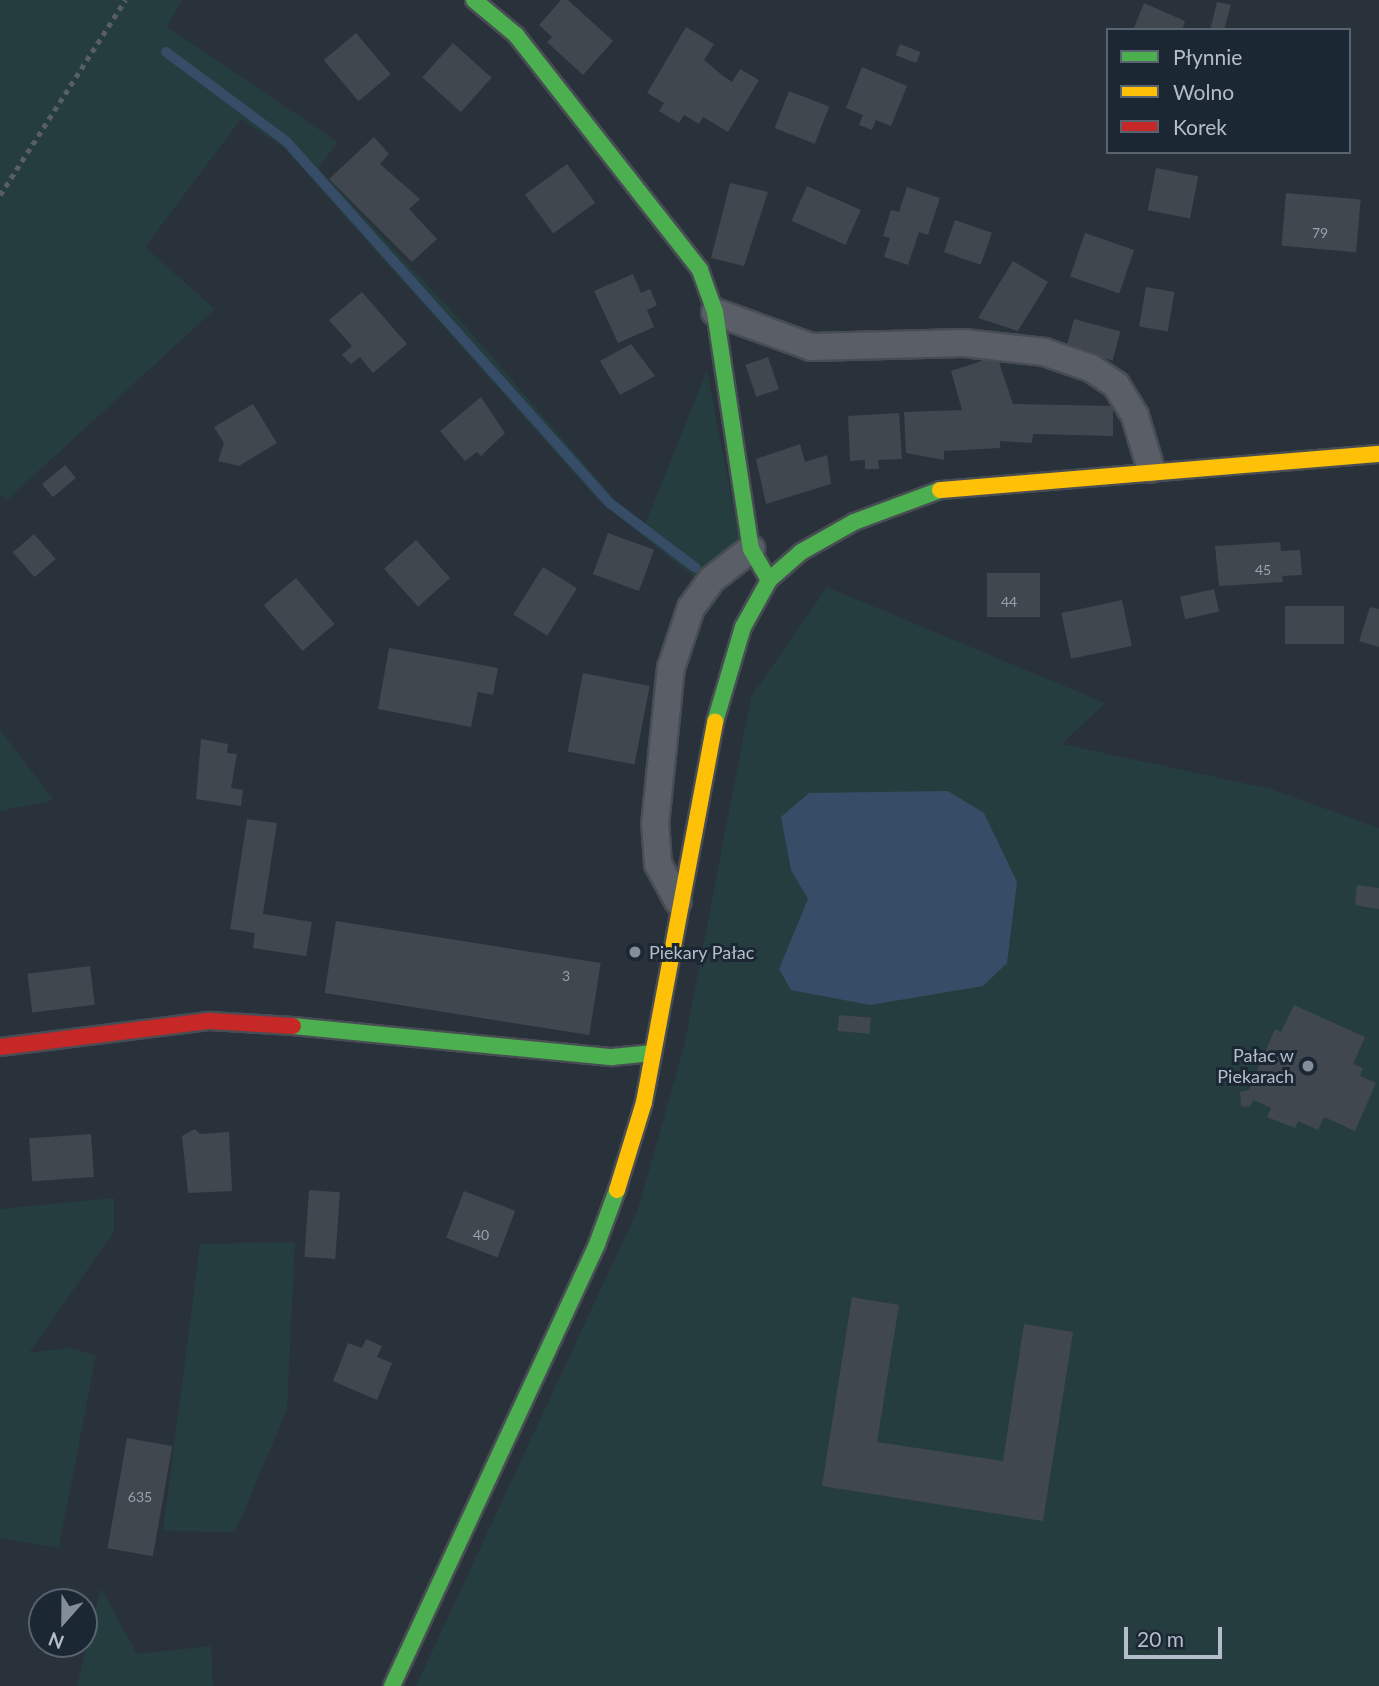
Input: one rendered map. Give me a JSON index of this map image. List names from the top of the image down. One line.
{"places":["Piekary Pałac","Pałac w Piekarach"],"house_numbers":["79","45","44","3","40","635"],"legend":["Płynnie","Wolno","Korek"],"scale_bar":"20 m","north":"bottom"}
